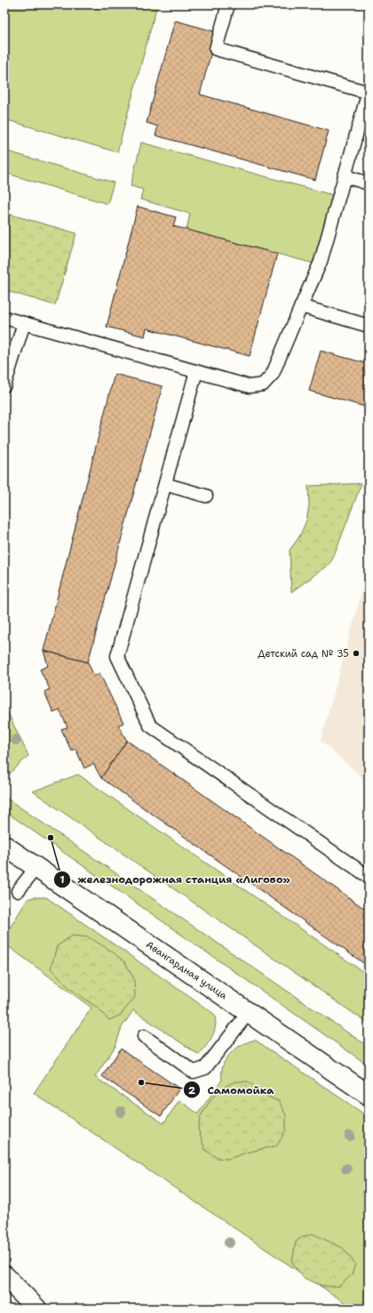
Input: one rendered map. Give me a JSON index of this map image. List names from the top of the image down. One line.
{"streets":{"street":["Авангардная улица"]},"places":["Детский сад № 35","железнодорожная станция «Лигово»","Самомойка"]}
